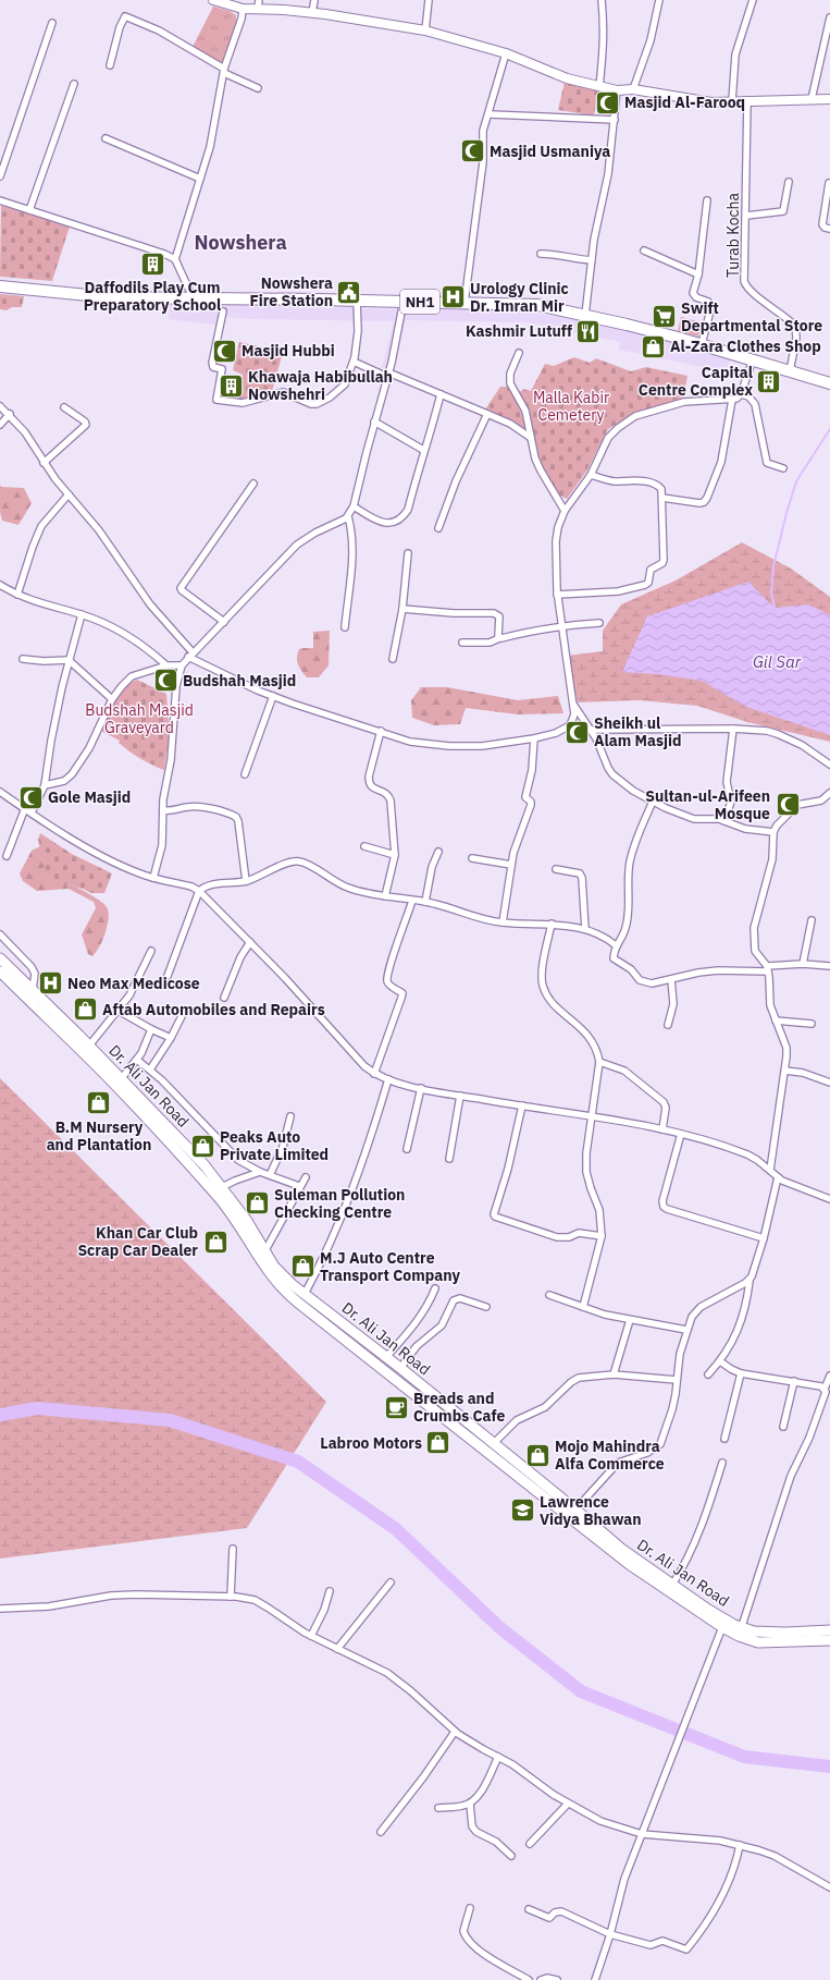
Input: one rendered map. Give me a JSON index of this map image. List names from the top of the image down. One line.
{"streets":{"highway":["NH1"],"main road":["Dr. Ali Jan Road"],"street":["Turab Kocha"]},"crossings":[["Turab Kocha","NH1"]],"districts":["Nowshera"],"water":["Gil Sar"],"parks":["Malla Kabir Cemetery","Budshah Masjid Graveyard"],"places":{"mosque":["Masjid Al-Farooq","Masjid Usmaniya","Masjid Hubbi","Budshah Masjid","Sheikh ul Alam Masjid","Gole Masjid","Sultan-ul-Arifeen Mosque"],"building":["Daffodils Play Cum Preparatory School","Capital Centre Complex","Khawaja Habibullah Nowshehri"],"public building":["Nowshera Fire Station"],"hospital":["Urology Clinic Dr. Imran Mir","Neo Max Medicose"],"supermarket":["Swift Departmental Store"],"restaurant":["Kashmir Lutuff"],"shop":["Al-Zara Clothes Shop","Aftab Automobiles and Repairs","B.M Nursery and Plantation","Peaks Auto Private Limited","Suleman Pollution Checking Centre","Khan Car Club Scrap Car Dealer","M.J Auto Centre Transport Company","Labroo Motors","Mojo Mahindra Alfa Commerce"],"cafe":["Breads and Crumbs Cafe"],"school or university":["Lawrence Vidya Bhawan"]}}
